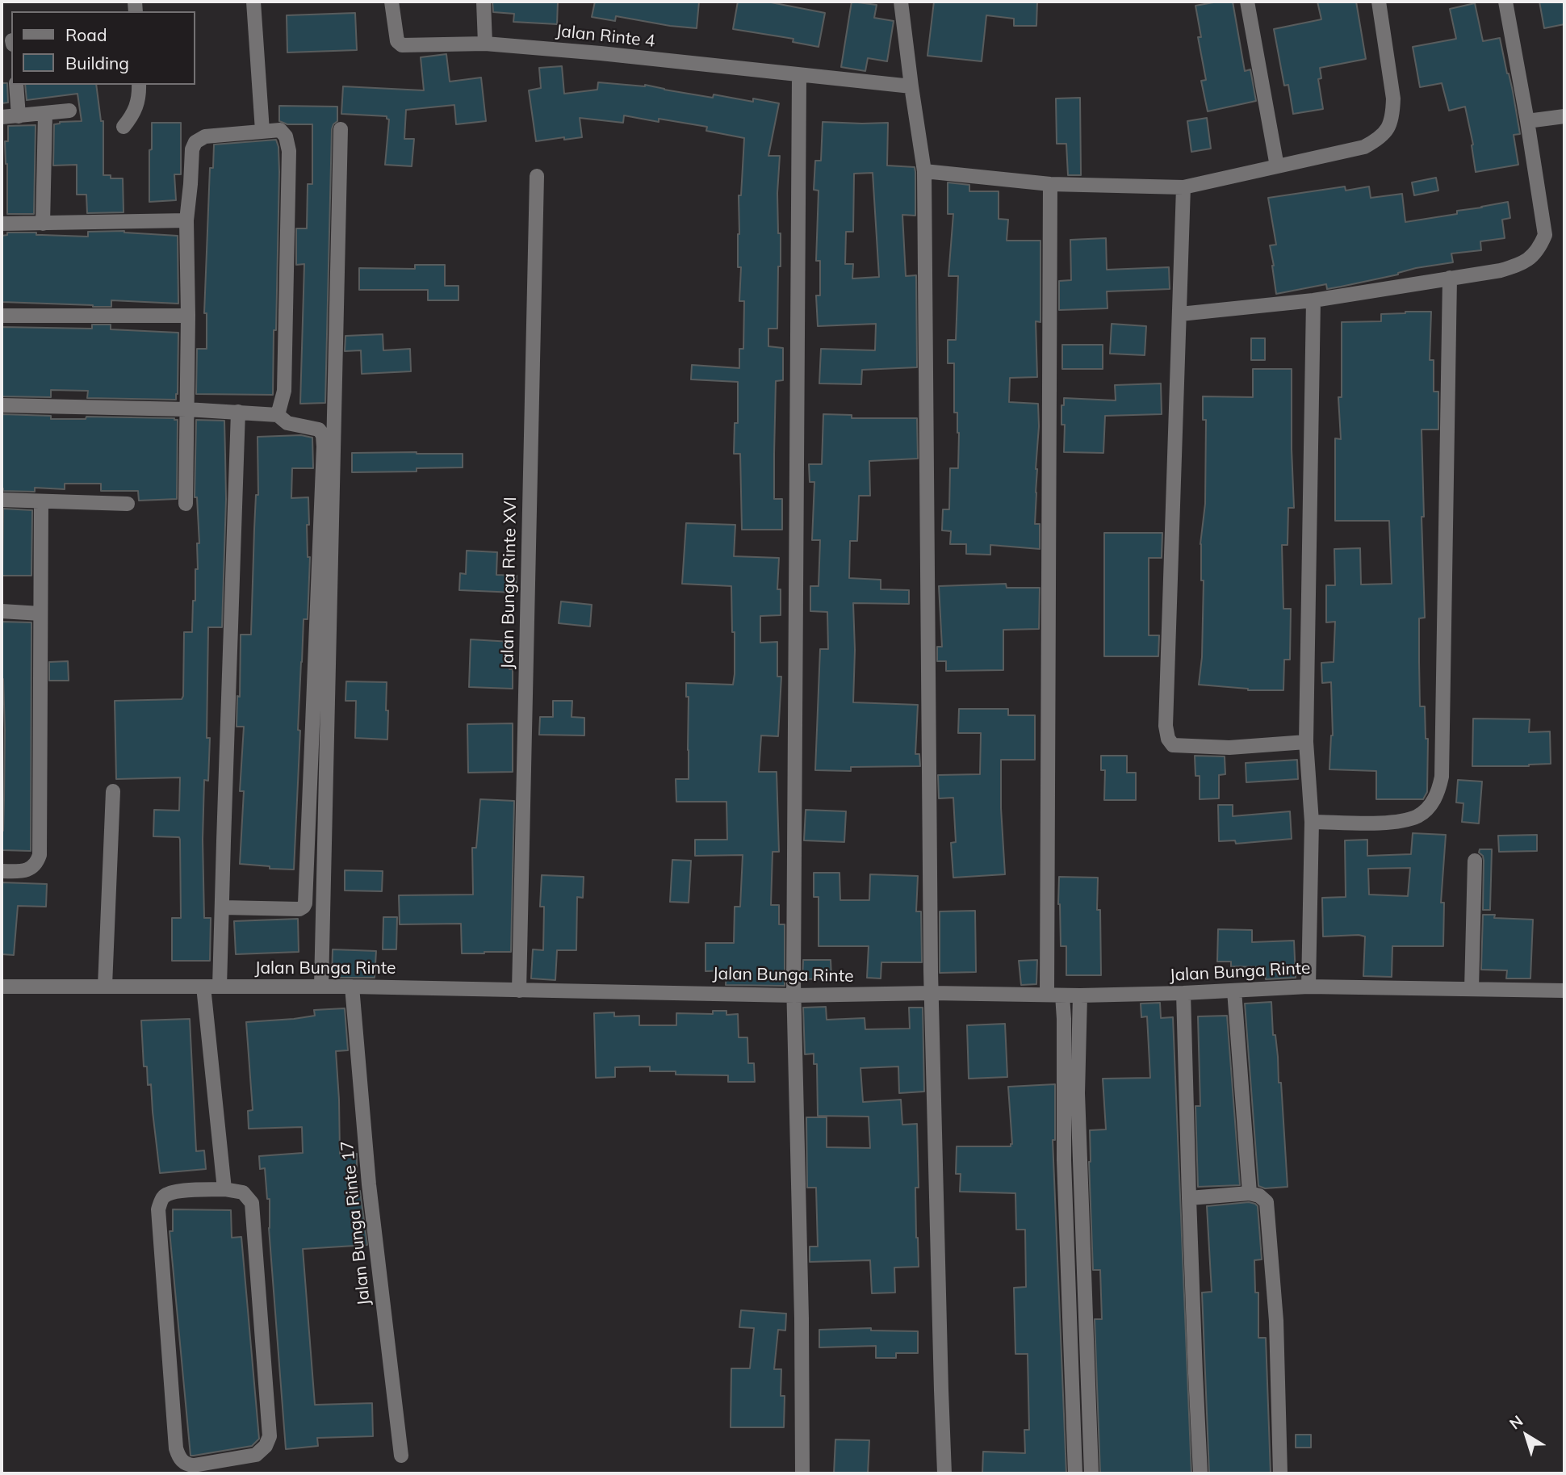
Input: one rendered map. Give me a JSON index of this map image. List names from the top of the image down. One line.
{"streets":{"street":["Jalan Rinte 4","Jalan Bunga Rinte XVI","Jalan Bunga Rinte","Jalan Bunga Rinte 17"]},"crossings":[["Jalan Bunga Rinte XVI","Jalan Bunga Rinte"],["Jalan Bunga Rinte","Jalan Bunga Rinte 17"]],"legend":["Road","Building"],"north":"top left"}
